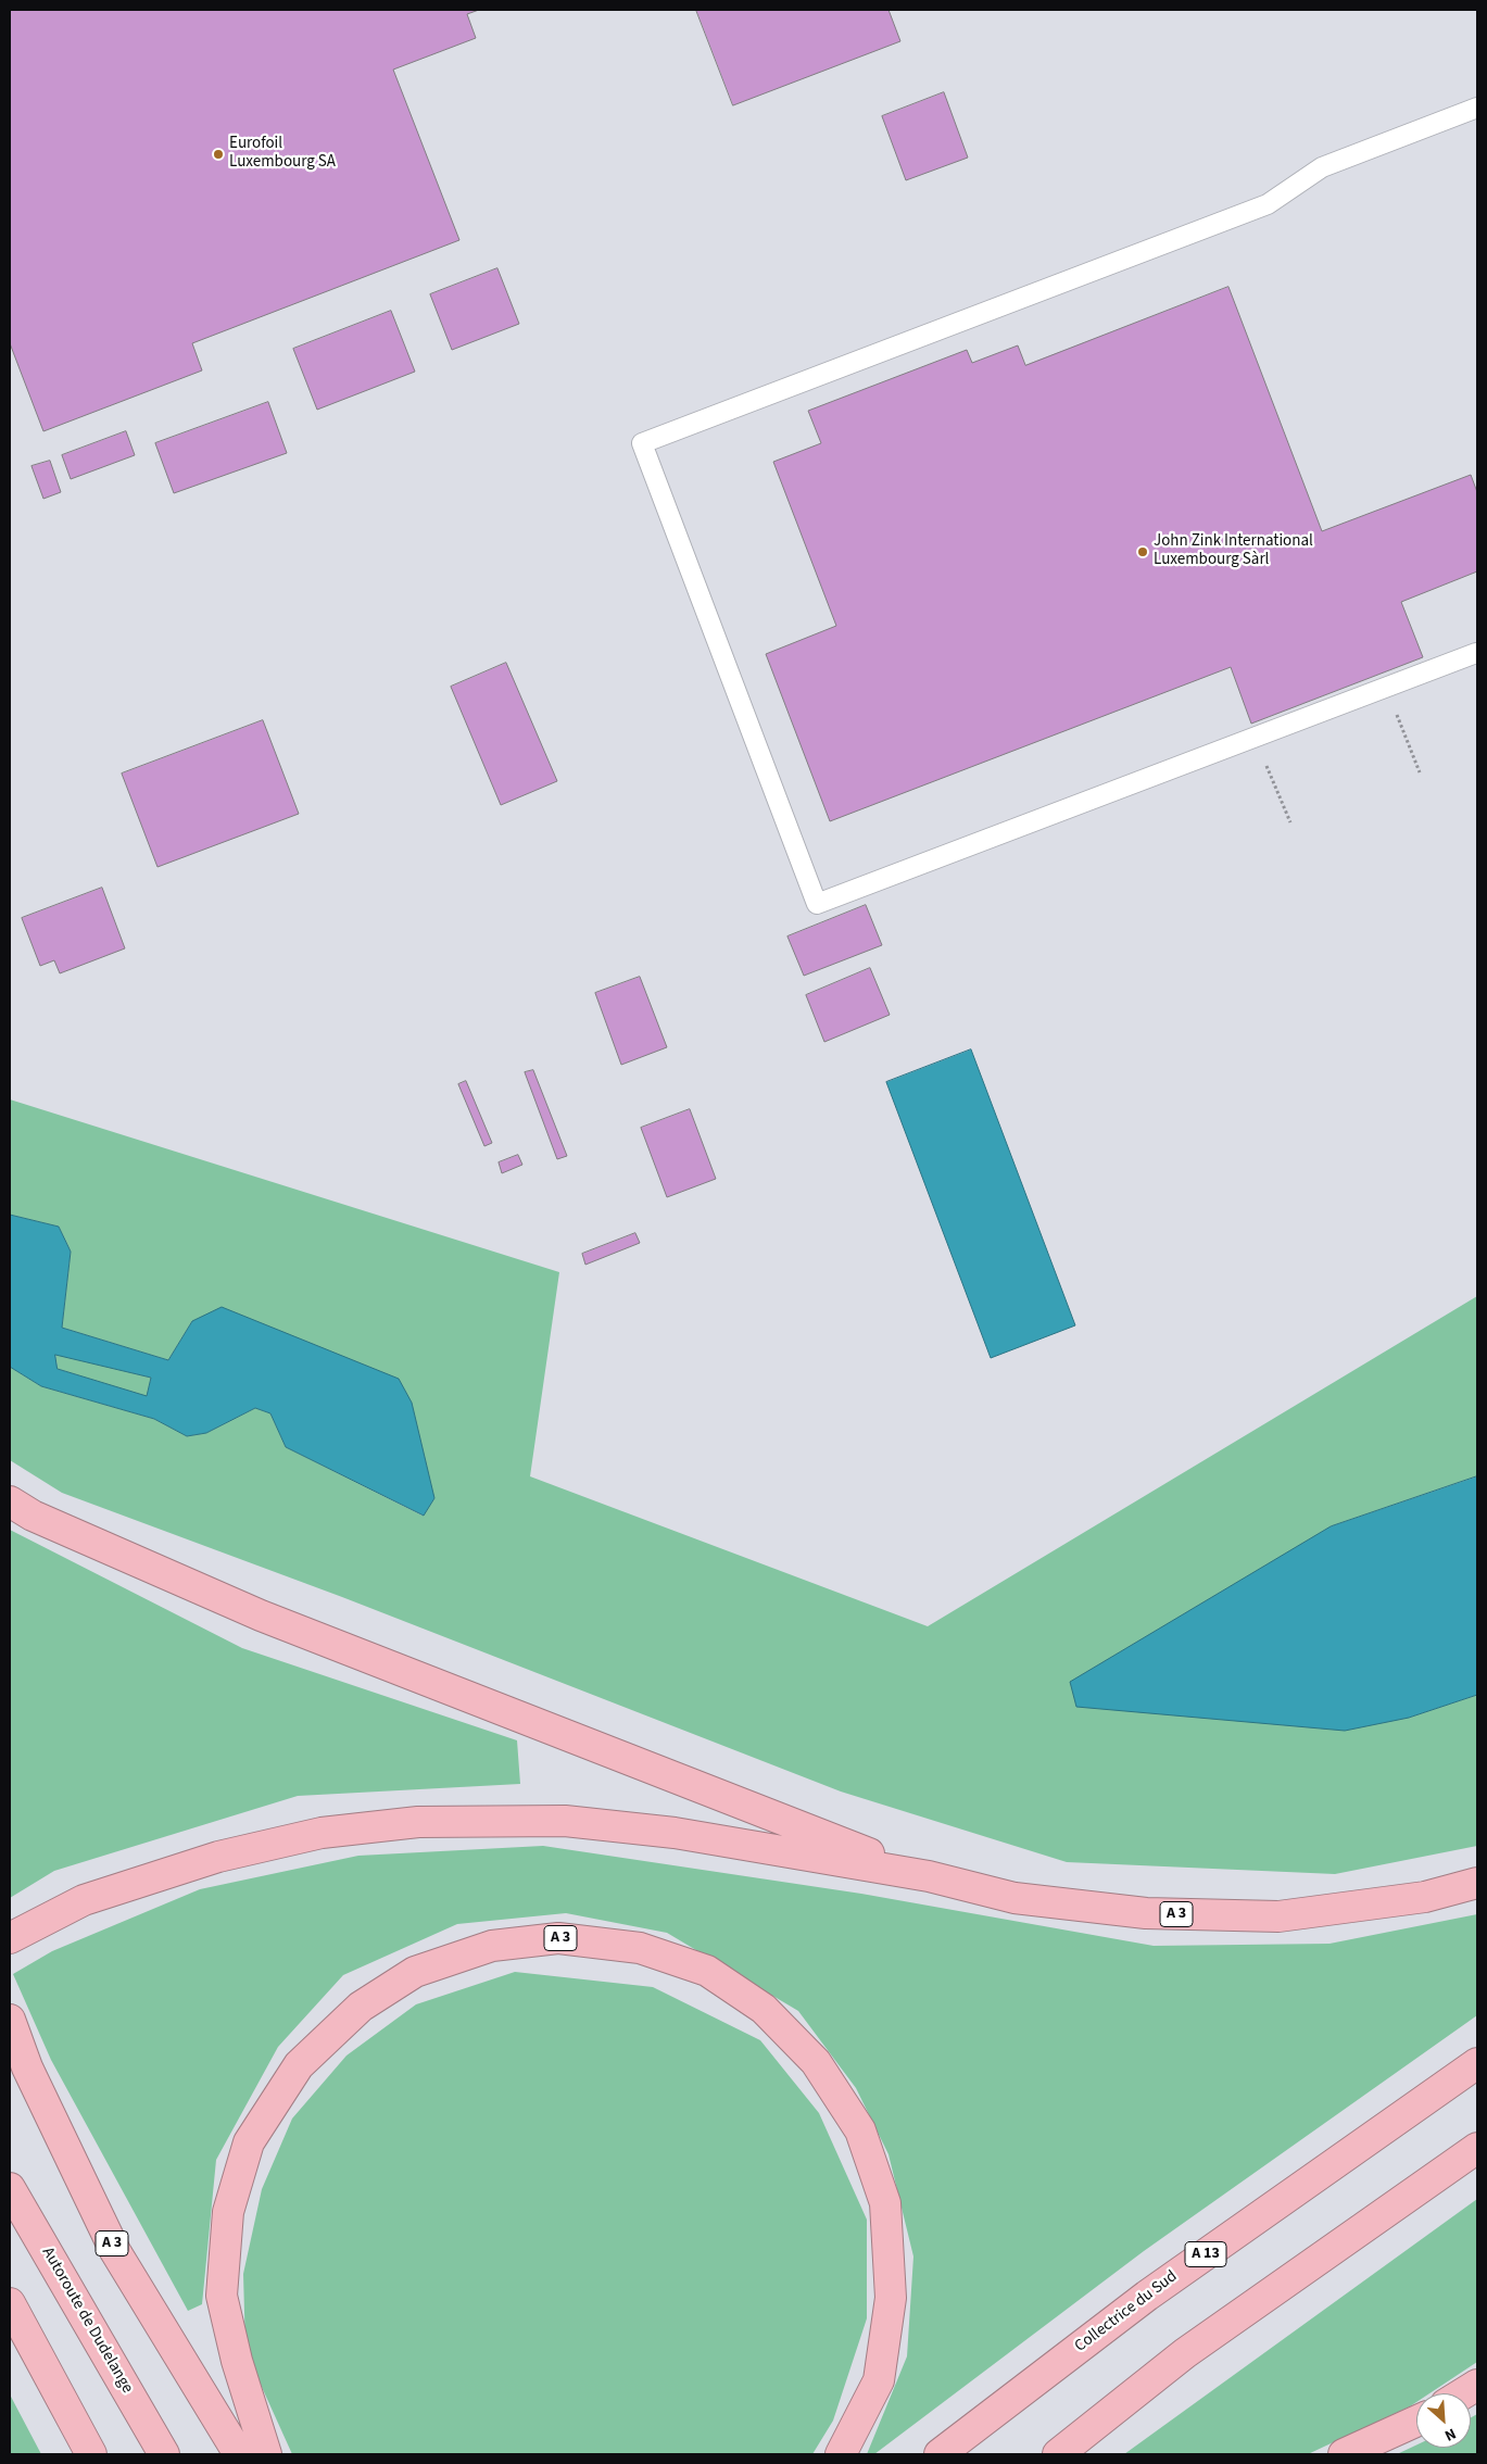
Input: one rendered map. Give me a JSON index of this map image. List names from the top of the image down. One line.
{"streets":{"highway":["A 3","A 13","Collectrice du Sud","Autoroute de Dudelange"]},"places":["Eurofoil Luxembourg SA","John Zink International Luxembourg Sàrl"],"north":"bottom right"}
